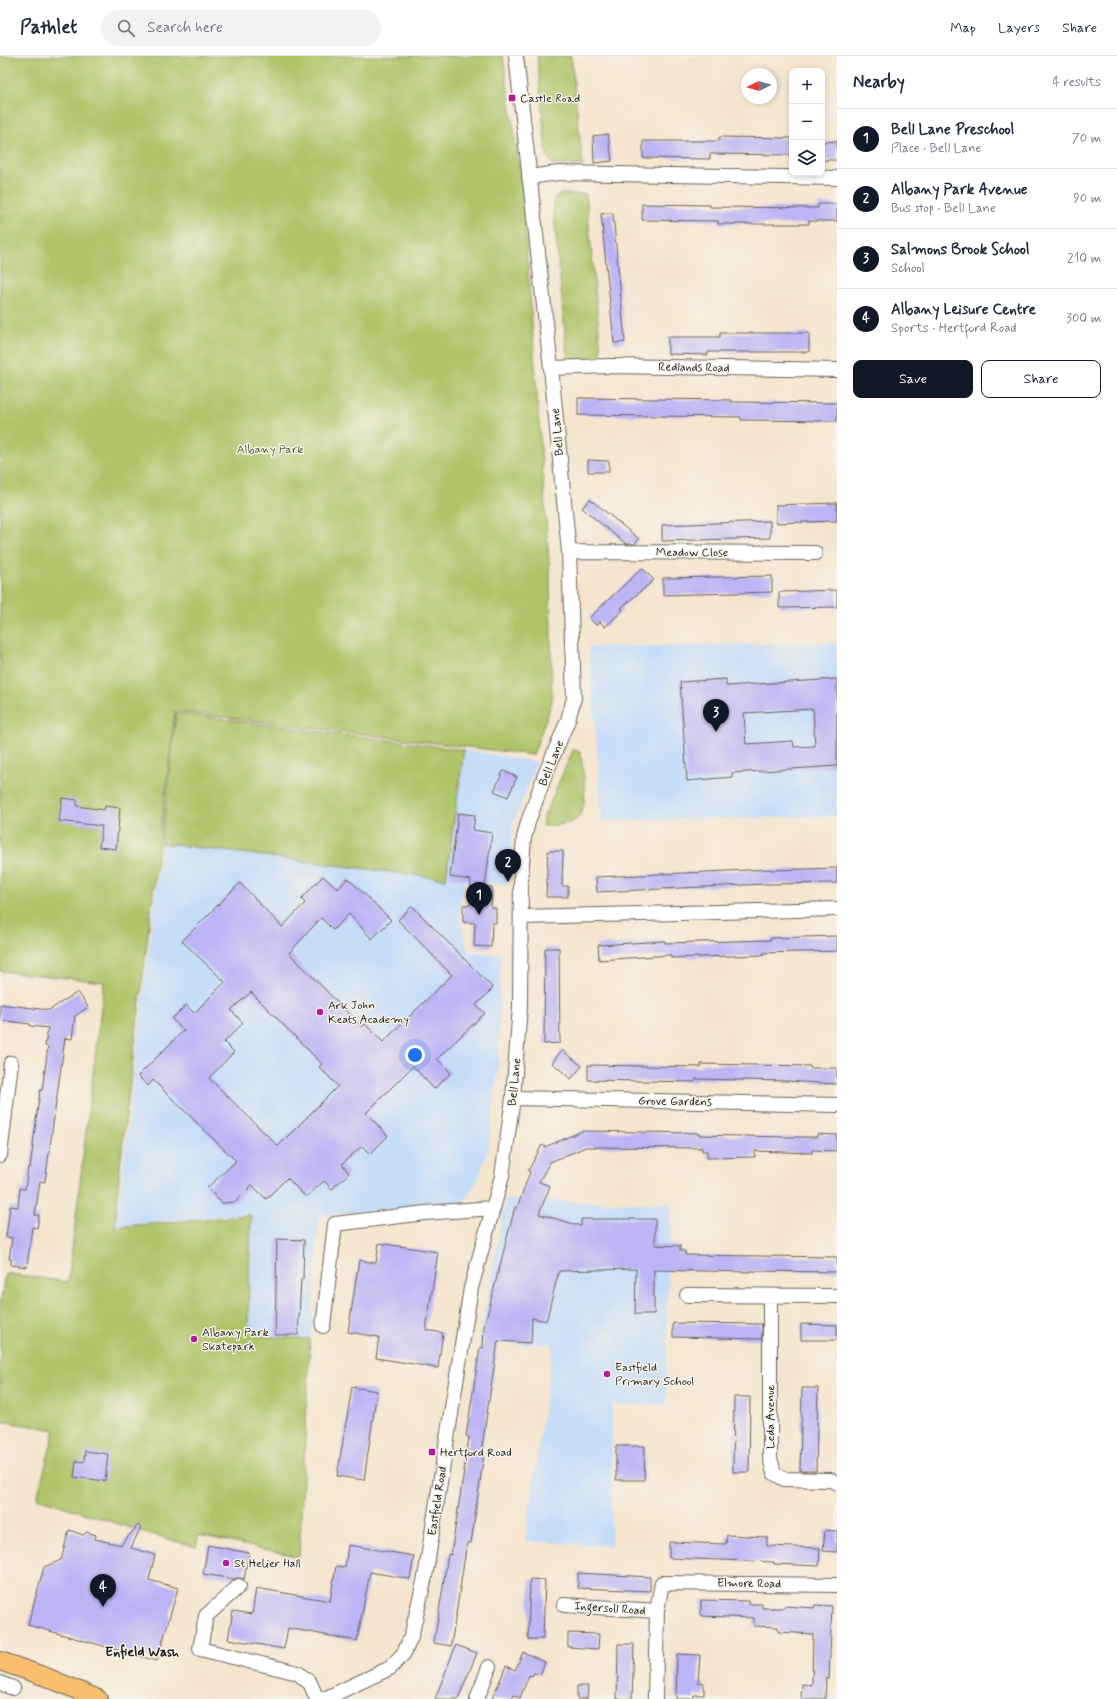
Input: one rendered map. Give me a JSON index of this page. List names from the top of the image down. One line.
{"streets":{"street":["Redlands Road","Bell Lane","Meadow Close","Grove Gardens","Leda Avenue","Eastfield Road","Elmore Road","Ingersoll Road"]},"crossings":[["Redlands Road","Bell Lane"],["Bell Lane","Meadow Close"],["Bell Lane","Grove Gardens"],["Bell Lane","Eastfield Road"],["Elmore Road","Ingersoll Road"]],"districts":["Enfield Wash"],"parks":["Albany Park"],"places":{"transit":["Castle Road","Hertford Road"],"other":["Ark John Keats Academy","Albany Park Skatepark","Eastfield Primary School","St Helier Hall"]},"north":"left","page":{"header":"Pathlet","search":"Search here","nav":["Map","Layers","Share"],"heading":["Nearby","4 results"],"map_buttons":["+","−"],"list":[{"mark":"1","name":"Bell Lane Preschool","note":"Place · Bell Lane","value":"70 m"},{"mark":"2","name":"Albany Park Avenue","note":"Bus stop · Bell Lane","value":"90 m"},{"mark":"3","name":"Salmons Brook School","note":"School","value":"210 m"},{"mark":"4","name":"Albany Leisure Centre","note":"Sports · Hertford Road","value":"300 m"}],"buttons":["Save","Share"],"pins":["3","2","1","4"]}}
